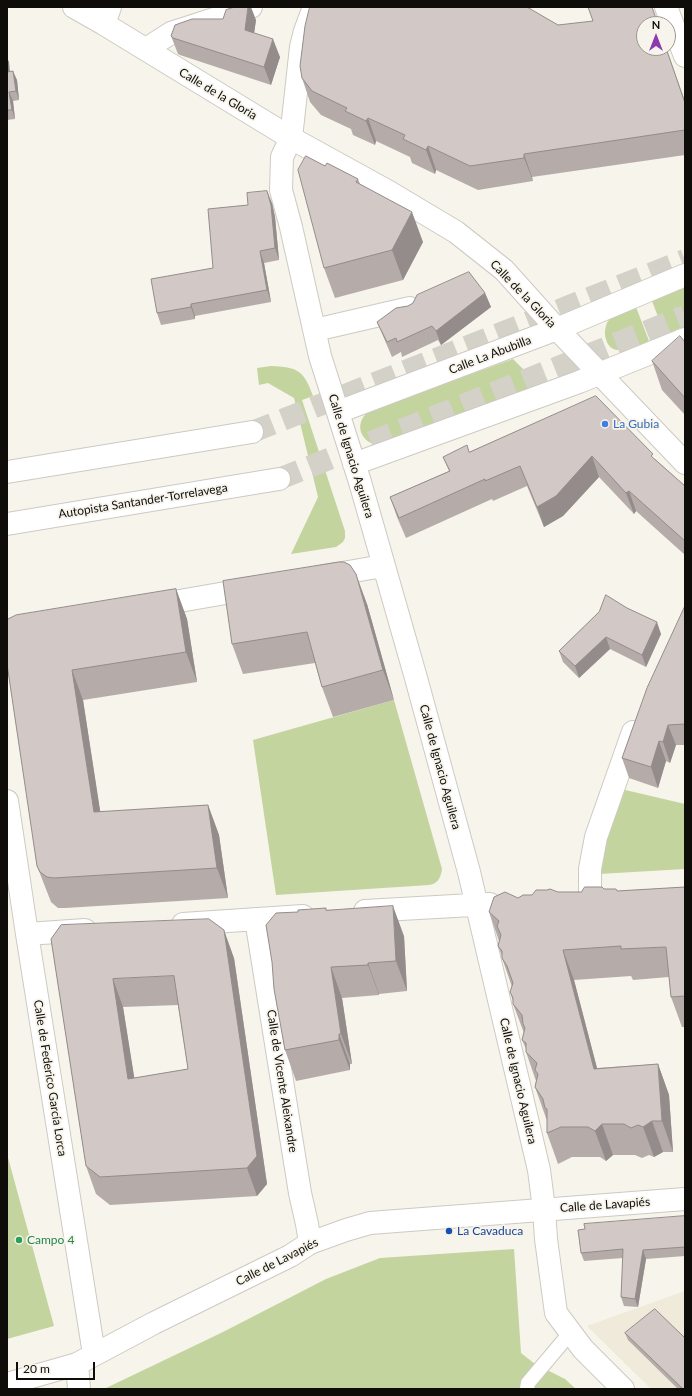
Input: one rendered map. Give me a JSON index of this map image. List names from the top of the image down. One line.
{"streets":{"main road":["Calle de la Gloria","Calle La Abubilla","Calle de Ignacio Aguilera","Autopista Santander-Torrelavega","Calle de Federico García Lorca","Calle de Vicente Aleixandre","Calle de Lavapiés"]},"crossings":[["Calle de la Gloria","Calle La Abubilla"],["Calle de la Gloria","Calle de Ignacio Aguilera"],["Calle La Abubilla","Calle de Ignacio Aguilera"],["Calle de Ignacio Aguilera","Calle de Lavapiés"],["Calle de Federico García Lorca","Calle de Lavapiés"],["Calle de Vicente Aleixandre","Calle de Lavapiés"]],"places":["La Gubia","La Cavaduca","Campo 4"],"scale_bar":"20 m","north":"top"}
